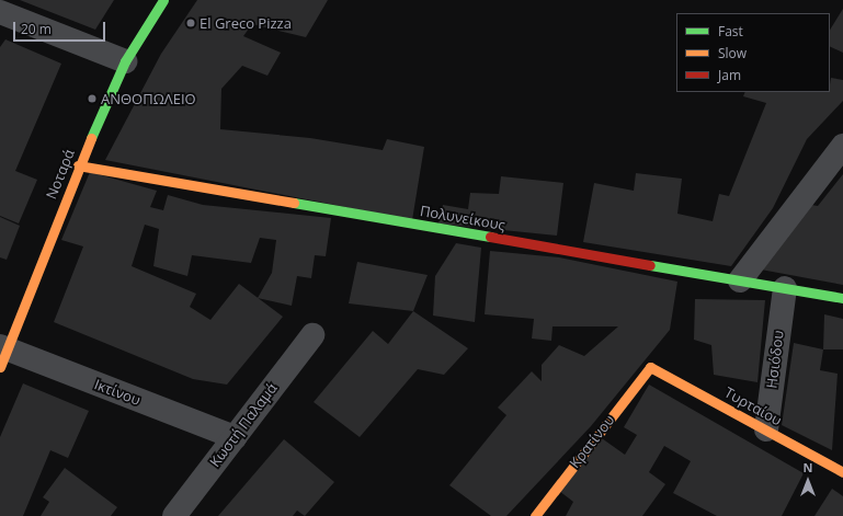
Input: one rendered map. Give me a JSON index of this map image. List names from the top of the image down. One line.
{"streets":{"street":["Νοταρά","Πολυνείκους","Ησιόδου","Ικτίνου","Τυρταίου","Κωστή Παλαμά","Κρατίνου"]},"crossings":[["Νοταρά","Πολυνείκους"],["Νοταρά","Ικτίνου"],["Πολυνείκους","Ησιόδου"],["Ησιόδου","Τυρταίου"],["Ικτίνου","Κωστή Παλαμά"],["Τυρταίου","Κρατίνου"]],"places":["El Greco Pizza","ΑΝΘΟΠΩΛΕΙΟ"],"legend":["Fast","Slow","Jam"],"scale_bar":"20 m","north":"top"}
